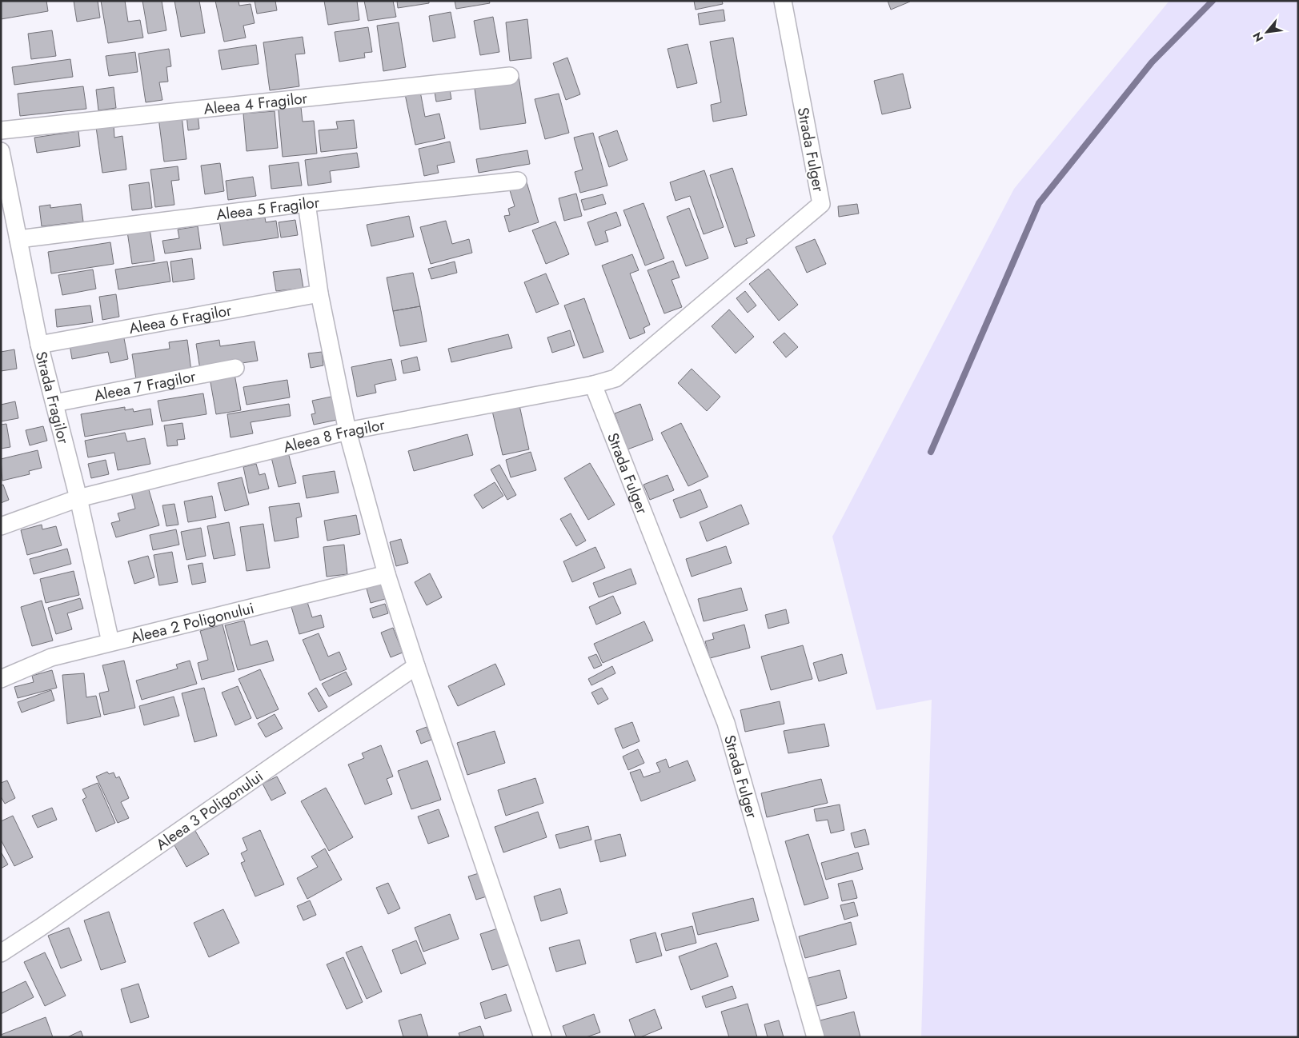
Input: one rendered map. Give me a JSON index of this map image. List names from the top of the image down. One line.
{"streets":{"street":["Aleea 4 Fragilor","Strada Fulger","Aleea 5 Fragilor","Aleea 6 Fragilor","Aleea 7 Fragilor","Strada Fragilor","Aleea 8 Fragilor","Aleea 2 Poligonului","Aleea 3 Poligonului"]},"crossings":[["Strada Fulger","Aleea 8 Fragilor"],["Aleea 5 Fragilor","Strada Fragilor"],["Aleea 6 Fragilor","Strada Fragilor"],["Aleea 7 Fragilor","Strada Fragilor"],["Strada Fragilor","Aleea 8 Fragilor"],["Strada Fragilor","Aleea 2 Poligonului"]],"north":"bottom left"}
